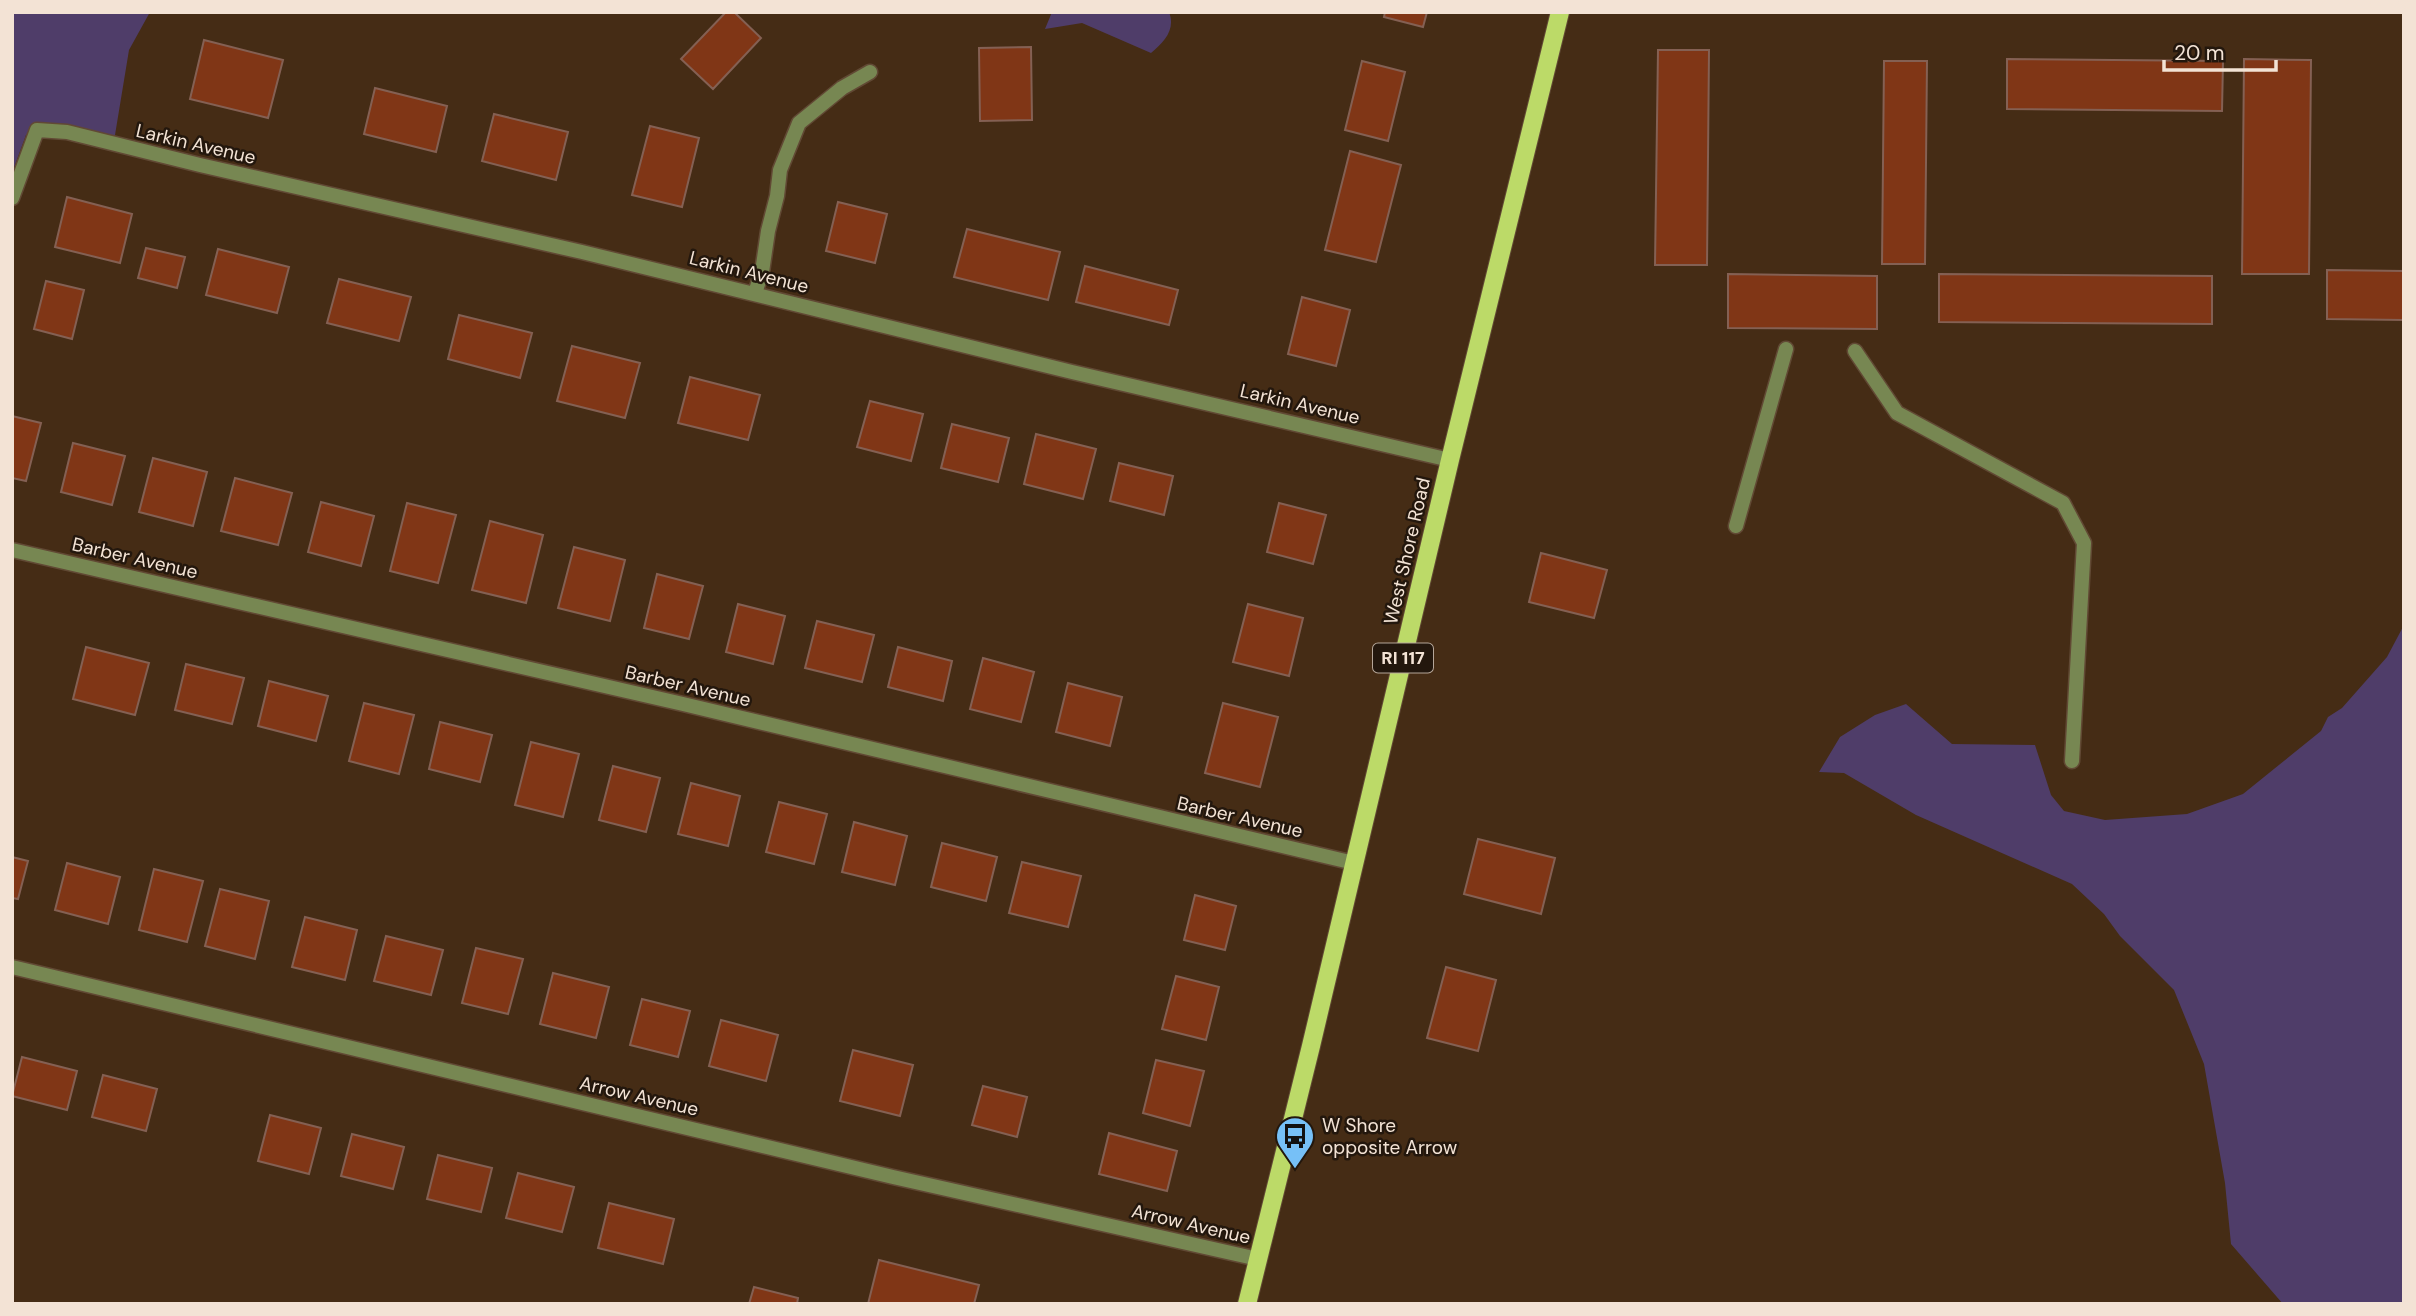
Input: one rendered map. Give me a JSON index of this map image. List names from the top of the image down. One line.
{"streets":{"main road":["West Shore Road","RI 117"],"street":["Larkin Avenue","Barber Avenue","Arrow Avenue"]},"crossings":[["Larkin Avenue","West Shore Road"],["West Shore Road","Barber Avenue"],["West Shore Road","Arrow Avenue"]],"places":{"bus stop":["W Shore opposite Arrow"]},"scale_bar":"20 m"}
